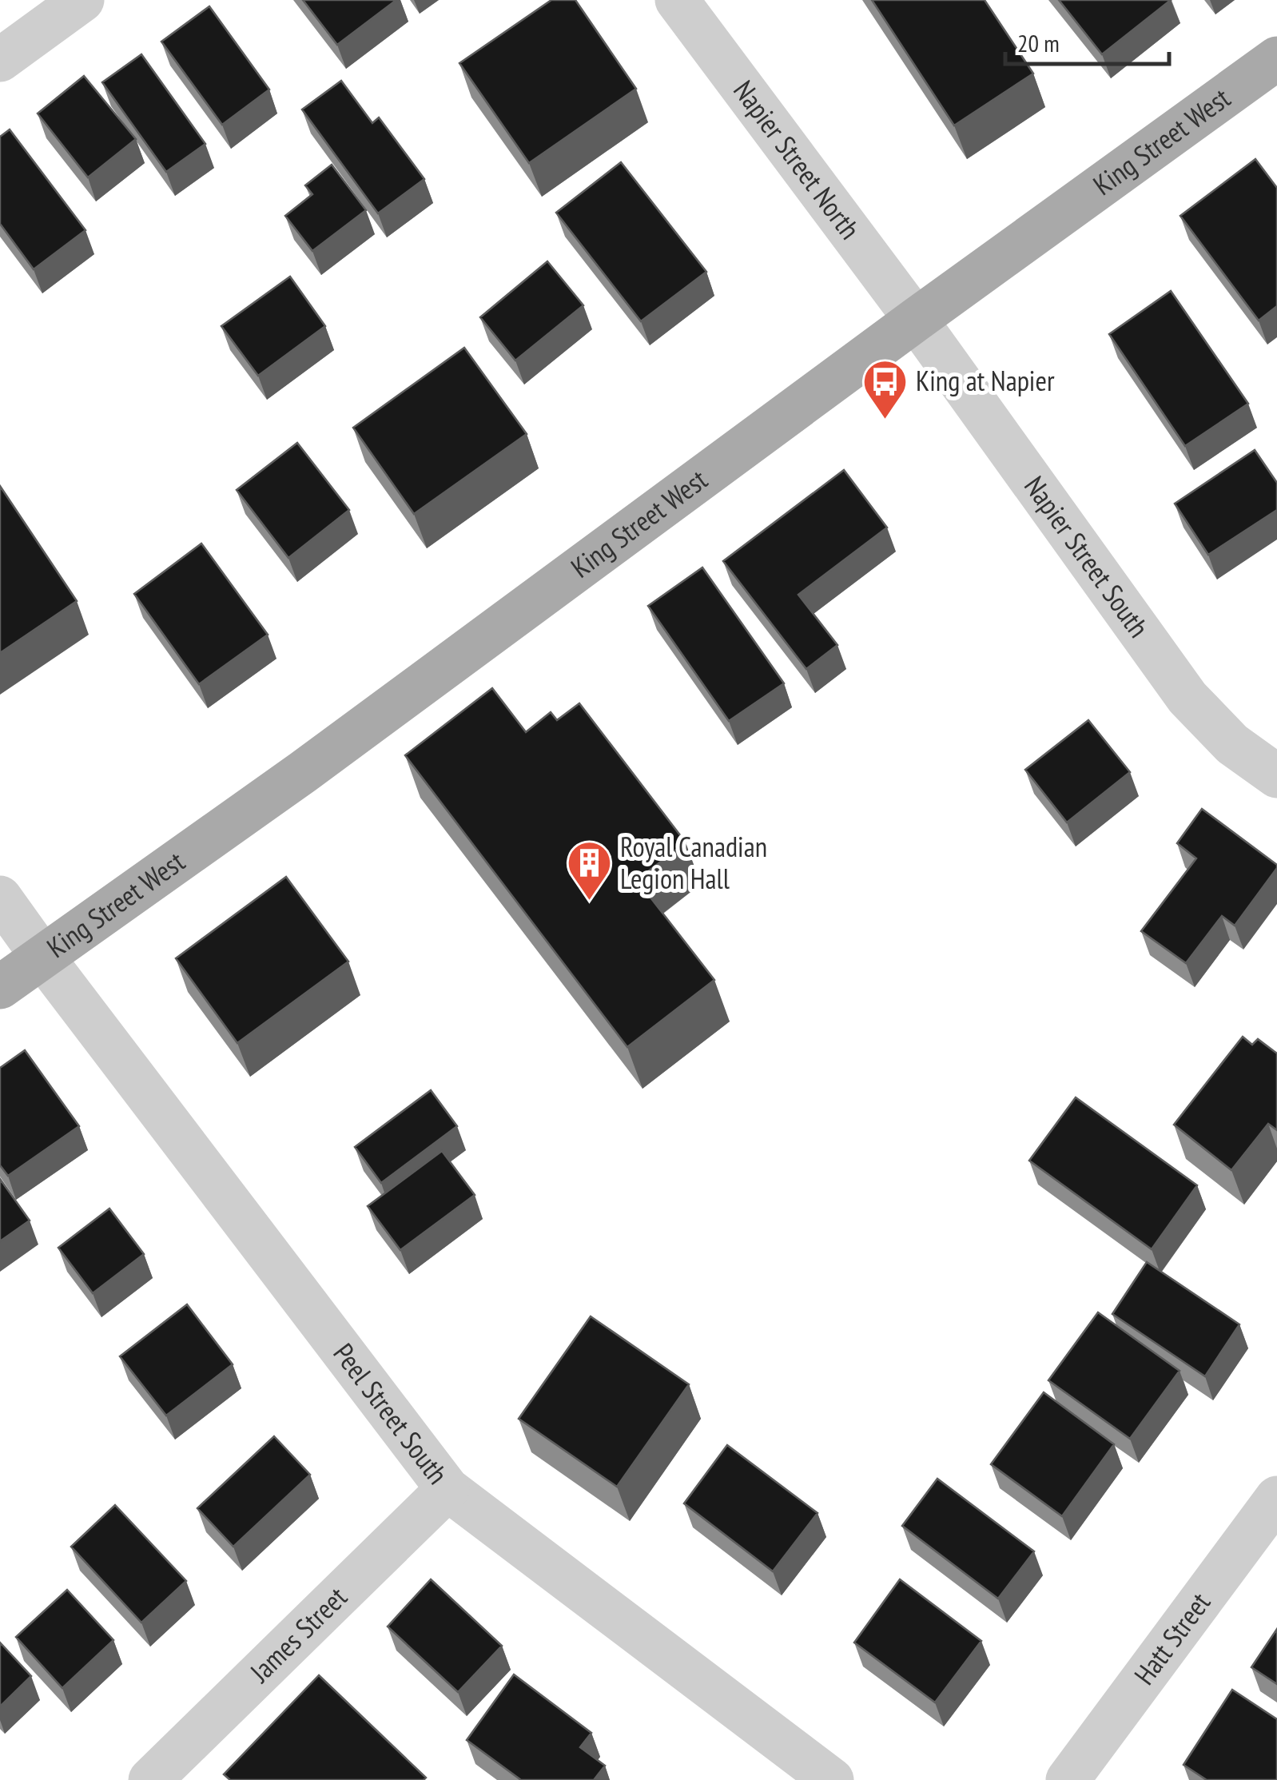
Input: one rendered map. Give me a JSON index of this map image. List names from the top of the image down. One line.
{"streets":{"main road":["King Street West"],"street":["Napier Street North","Napier Street South","Peel Street South","James Street","Hatt Street"]},"crossings":[["King Street West","Napier Street North"],["King Street West","Napier Street South"],["King Street West","Peel Street South"],["Napier Street North","Napier Street South"],["Peel Street South","James Street"]],"places":{"bus stop":["King at Napier"],"building":["Royal Canadian Legion Hall"]},"scale_bar":"20 m"}
